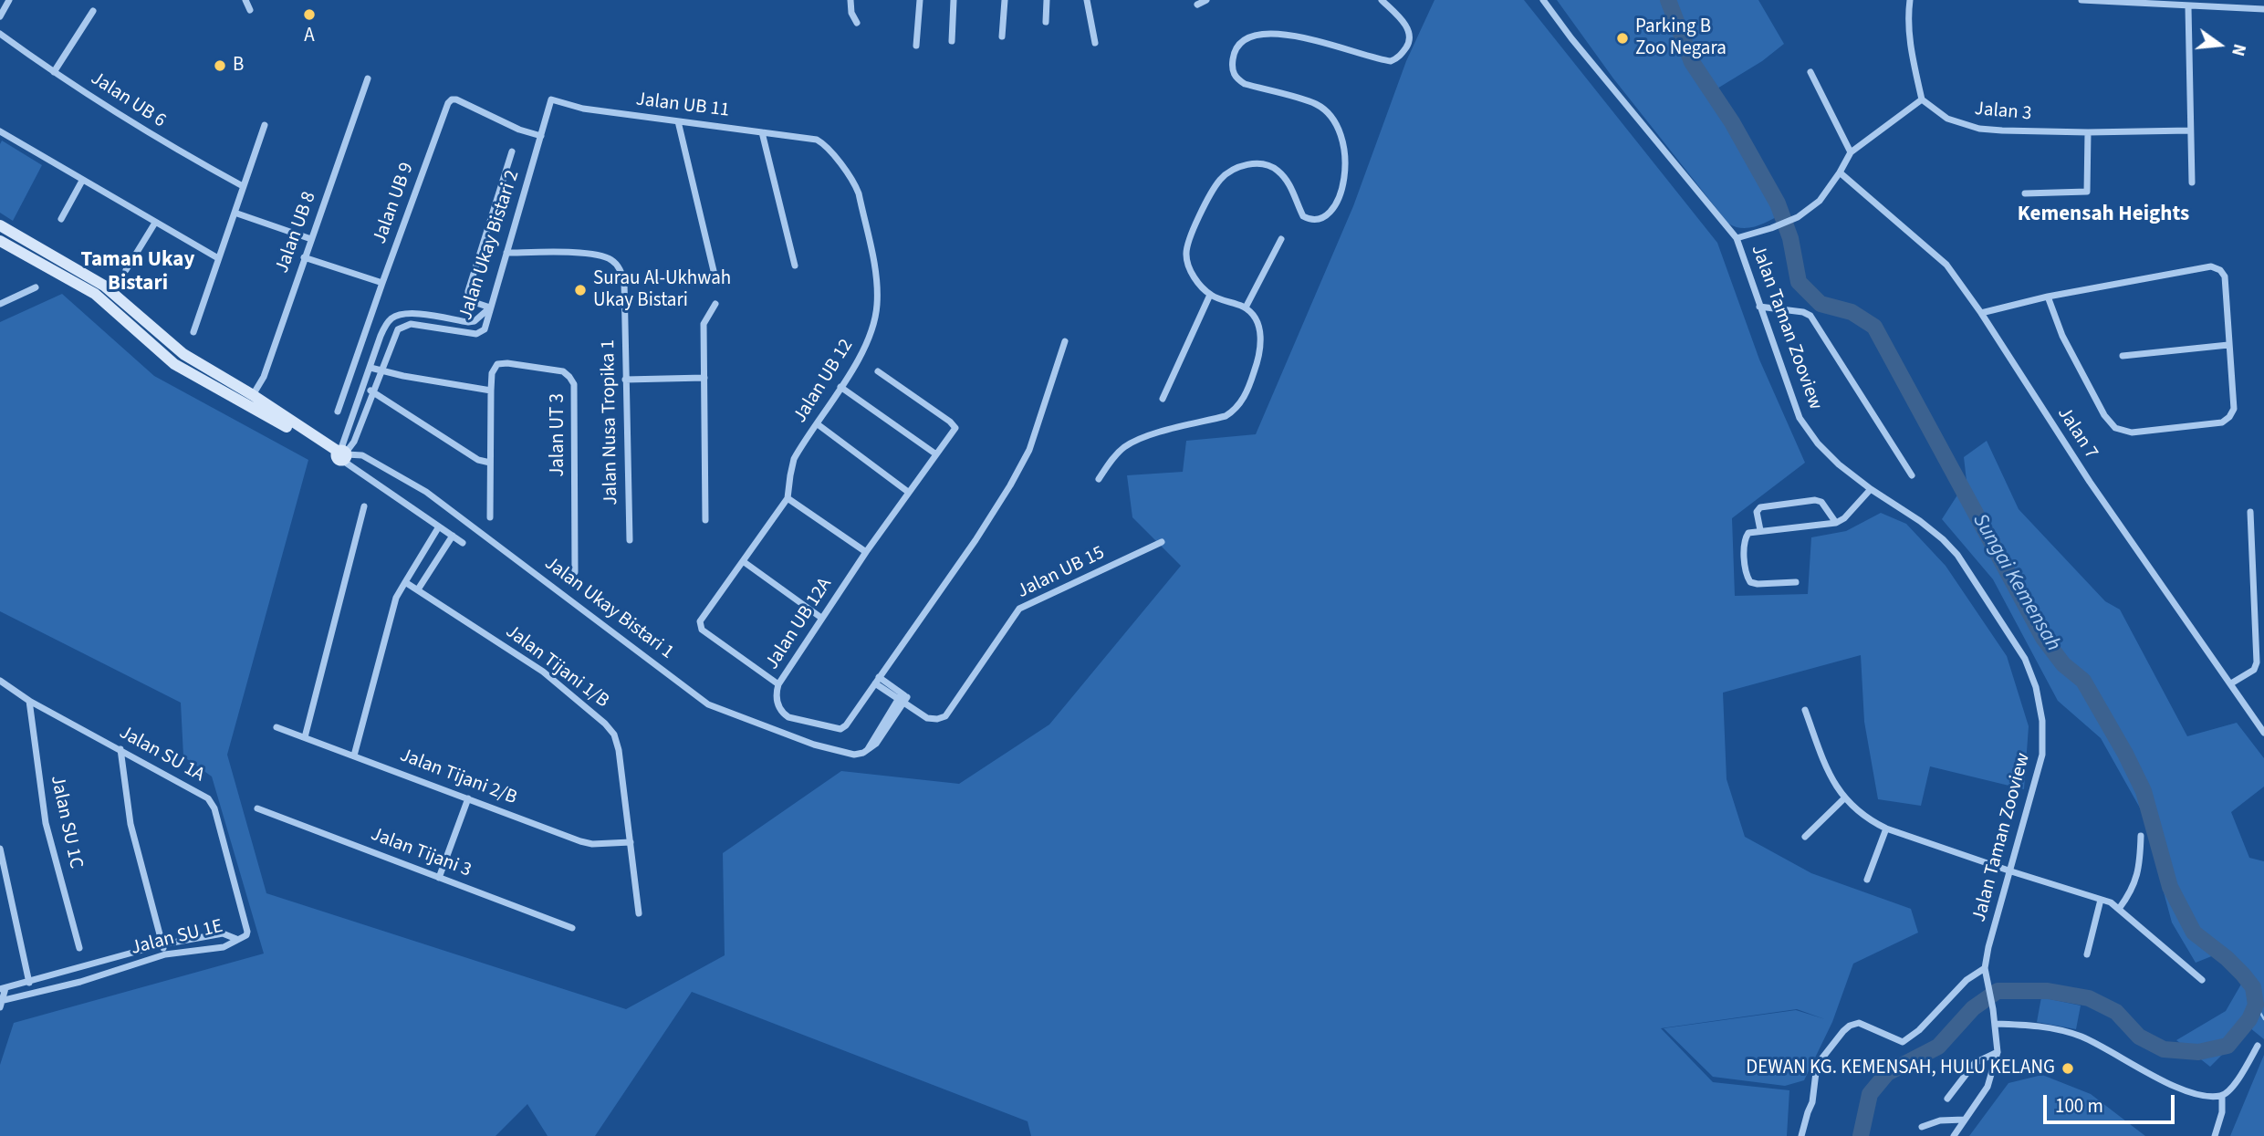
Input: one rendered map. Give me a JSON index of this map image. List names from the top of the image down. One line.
{"streets":{"street":["Jalan UB 6","Jalan UB 11","Jalan 3","Jalan UB 9","Jalan UB 8","Jalan Ukay Bistari 2","Jalan Taman Zooview","Jalan UB 12","Jalan Nusa Tropika 1","Jalan 7","Jalan UT 3","Jalan UB 15","Jalan Ukay Bistari 1","Jalan UB 12A","Jalan Tijani 1/B","Jalan SU 1A","Jalan Tijani 2/B","Jalan SU 1C","Jalan Tijani 3","Jalan SU 1E"]},"crossings":[["Jalan UB 11","Jalan Ukay Bistari 2"],["Jalan UB 11","Jalan UB 12"],["Jalan UB 9","Jalan Ukay Bistari 2"],["Jalan UB 8","Jalan Ukay Bistari 1"],["Jalan Ukay Bistari 2","Jalan Nusa Tropika 1"],["Jalan Ukay Bistari 2","Jalan Ukay Bistari 1"],["Jalan UB 12","Jalan UB 12A"],["Jalan UB 15","Jalan Ukay Bistari 1"],["Jalan UB 15","Jalan UB 12A"],["Jalan Tijani 1/B","Jalan Tijani 2/B"],["Jalan SU 1A","Jalan SU 1C"],["Jalan SU 1A","Jalan SU 1E"]],"districts":["Kemensah Heights","Taman Ukay Bistari"],"water":["Sungai Kemensah"],"places":["A","Parking B Zoo Negara","B","Surau Al-Ukhwah Ukay Bistari","DEWAN KG. KEMENSAH, HULU KELANG"],"scale_bar":"100 m","north":"right"}
